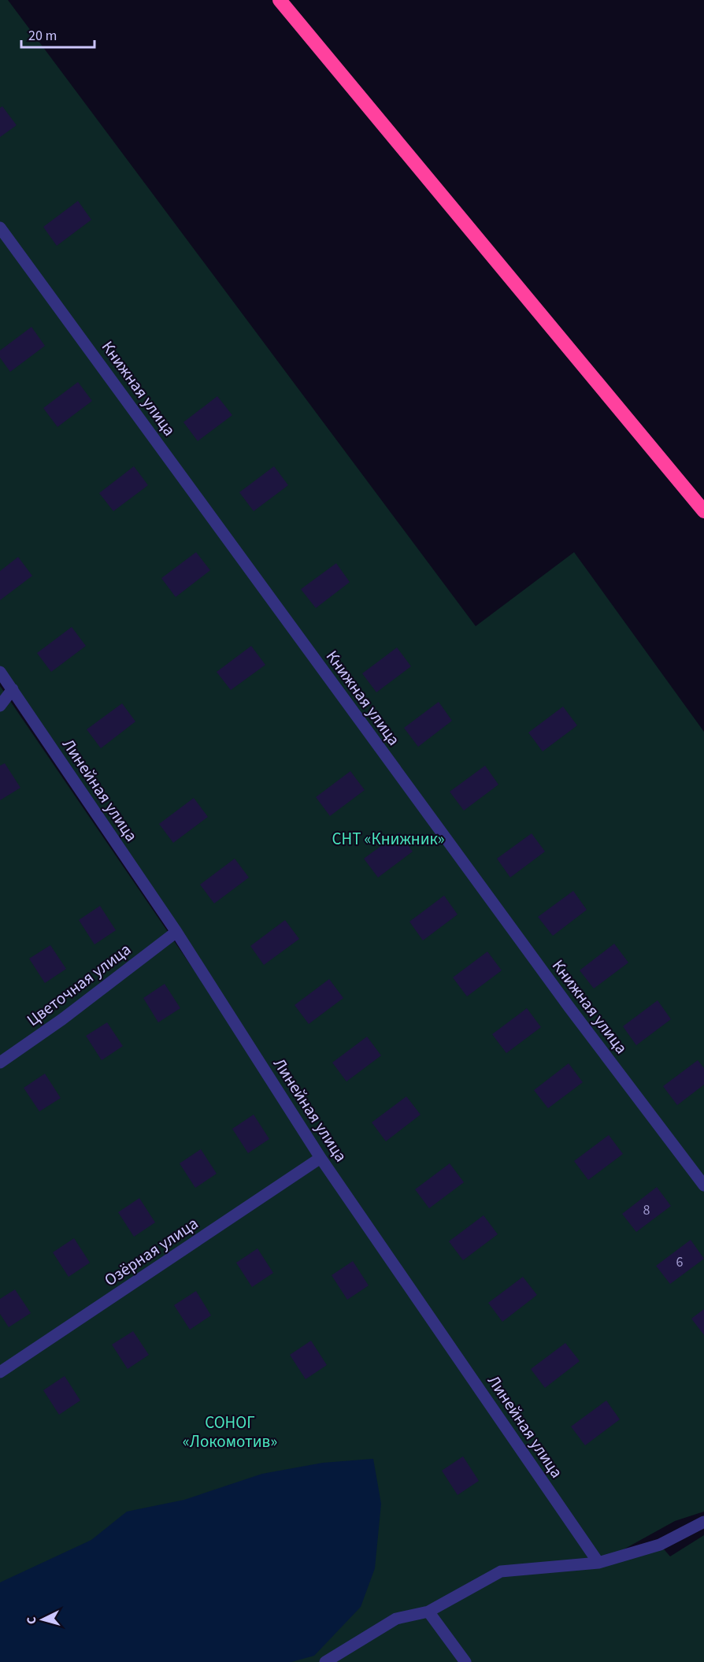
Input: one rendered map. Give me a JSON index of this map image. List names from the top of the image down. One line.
{"streets":{"street":["Книжная улица","Линейная улица","Цветочная улица","Озёрная улица"]},"crossings":[["Линейная улица","Цветочная улица"],["Линейная улица","Озёрная улица"]],"parks":["СНТ «Книжник»","СОНОГ «Локомотив»"],"house_numbers":["8","6"],"scale_bar":"20 m","north":"left"}
